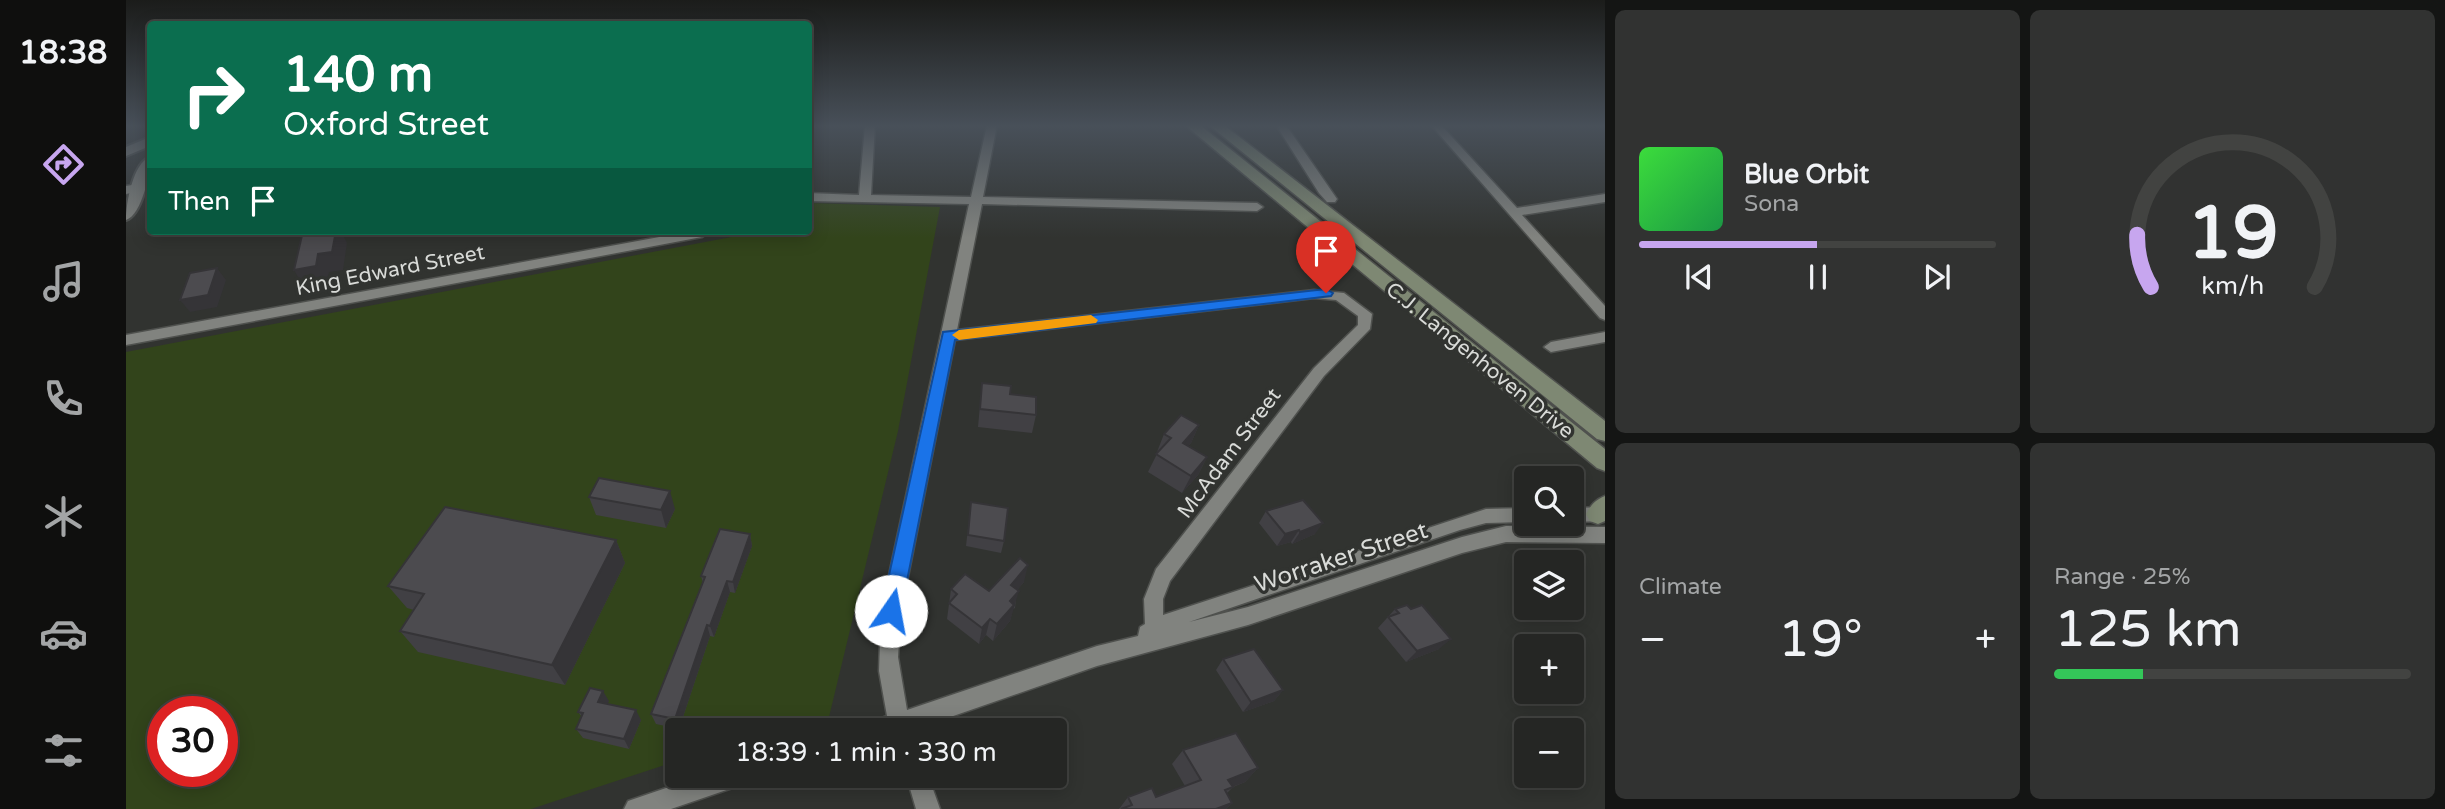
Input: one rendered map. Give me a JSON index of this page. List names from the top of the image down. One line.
{"streets":{"main road":["C.J. Langenhoven Drive"],"street":["King Edward Street","McAdam Street","Worraker Street"]},"crossings":[["McAdam Street","Worraker Street"]],"page":{"tabs":"18:38","turn":["140 m","Oxford Street"],"song":["Blue Orbit","Sona"],"then":"Then","tile":["Climate",["Range · 25%","125 km"]],"map_buttons":["+","−"],"heat":["−","19°","+"],"limit":"30","trip":"18:39 · 1 min · 330 m","gauge":["19","km/h"]}}
